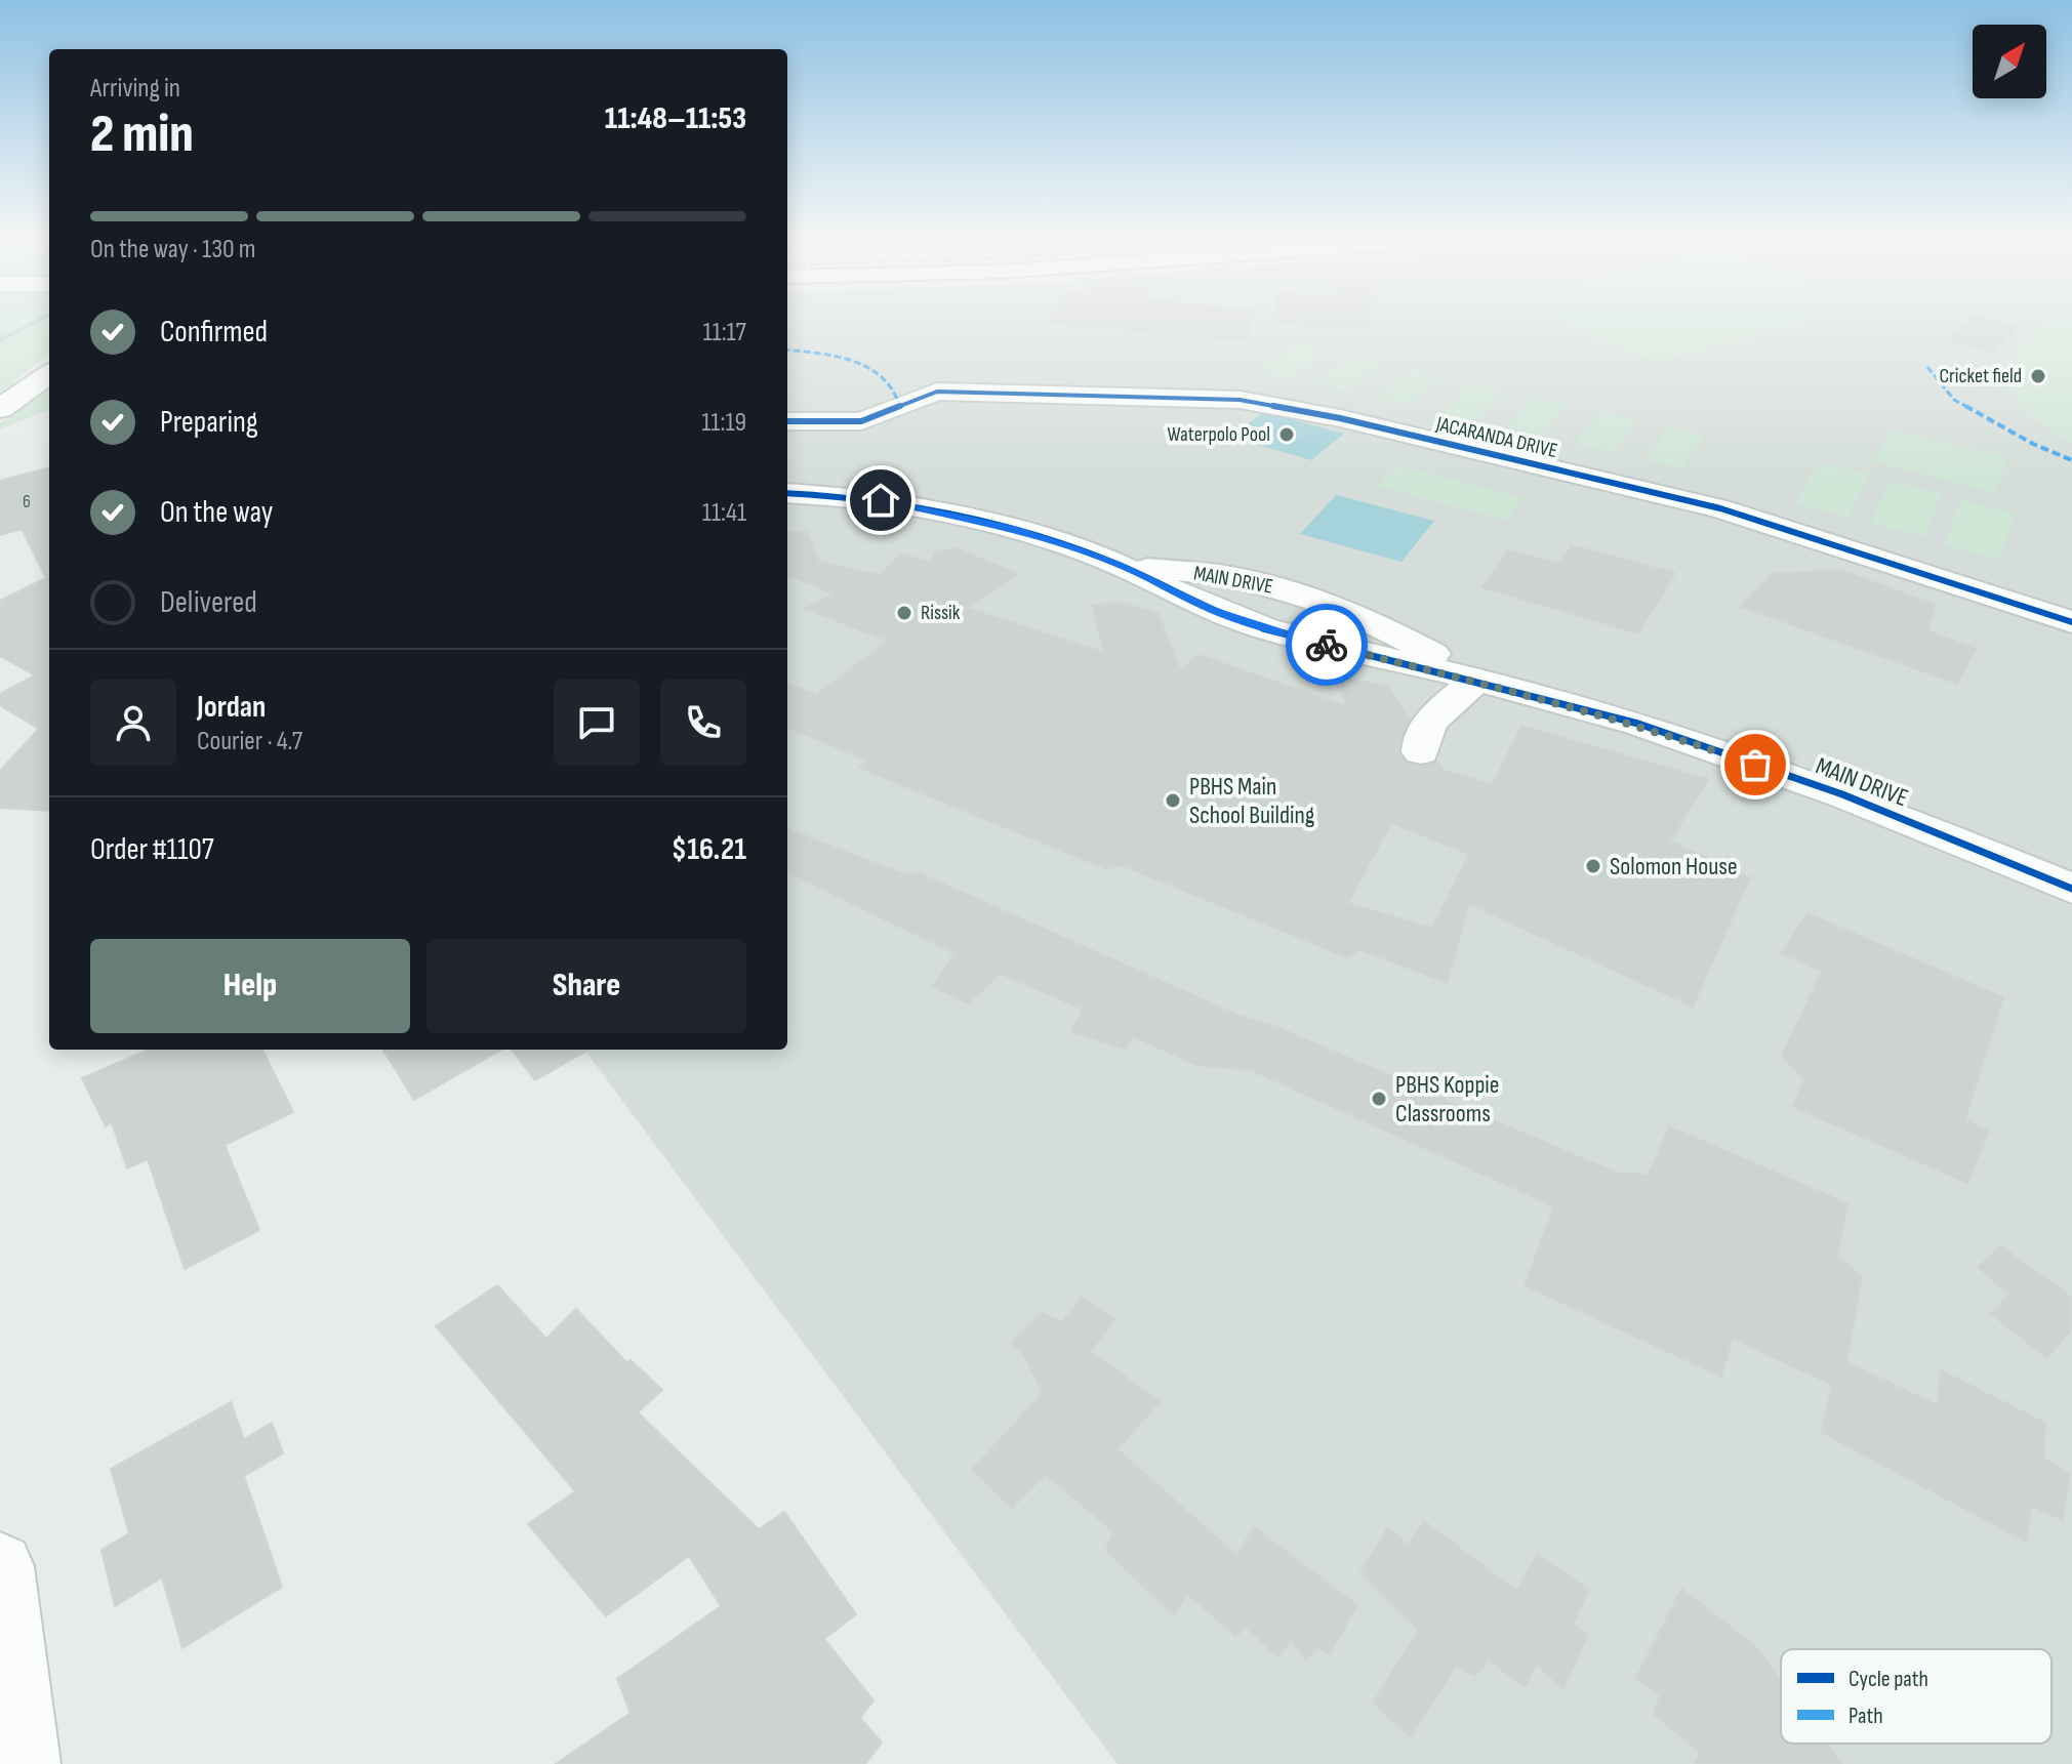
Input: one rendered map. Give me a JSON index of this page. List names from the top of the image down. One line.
{"streets":{"street":["JACARANDA DRIVE","MAIN DRIVE"]},"places":["Cricket field","Waterpolo Pool","Rissik","PBHS Main School Building","Solomon House","PBHS Koppie Classrooms"],"house_numbers":["6"],"legend":["Cycle path","Path"],"north":"top right","page":{"heading":["2 min","Arriving in","11:48–11:53"],"panel":["Jordan","Courier · 4.7","Order #1107","$16.21"],"bar":"On the way · 130 m","list":[["Confirmed","11:17"],["Preparing","11:19"],["On the way","11:41"],"Delivered"],"buttons":["Help","Share"]}}
